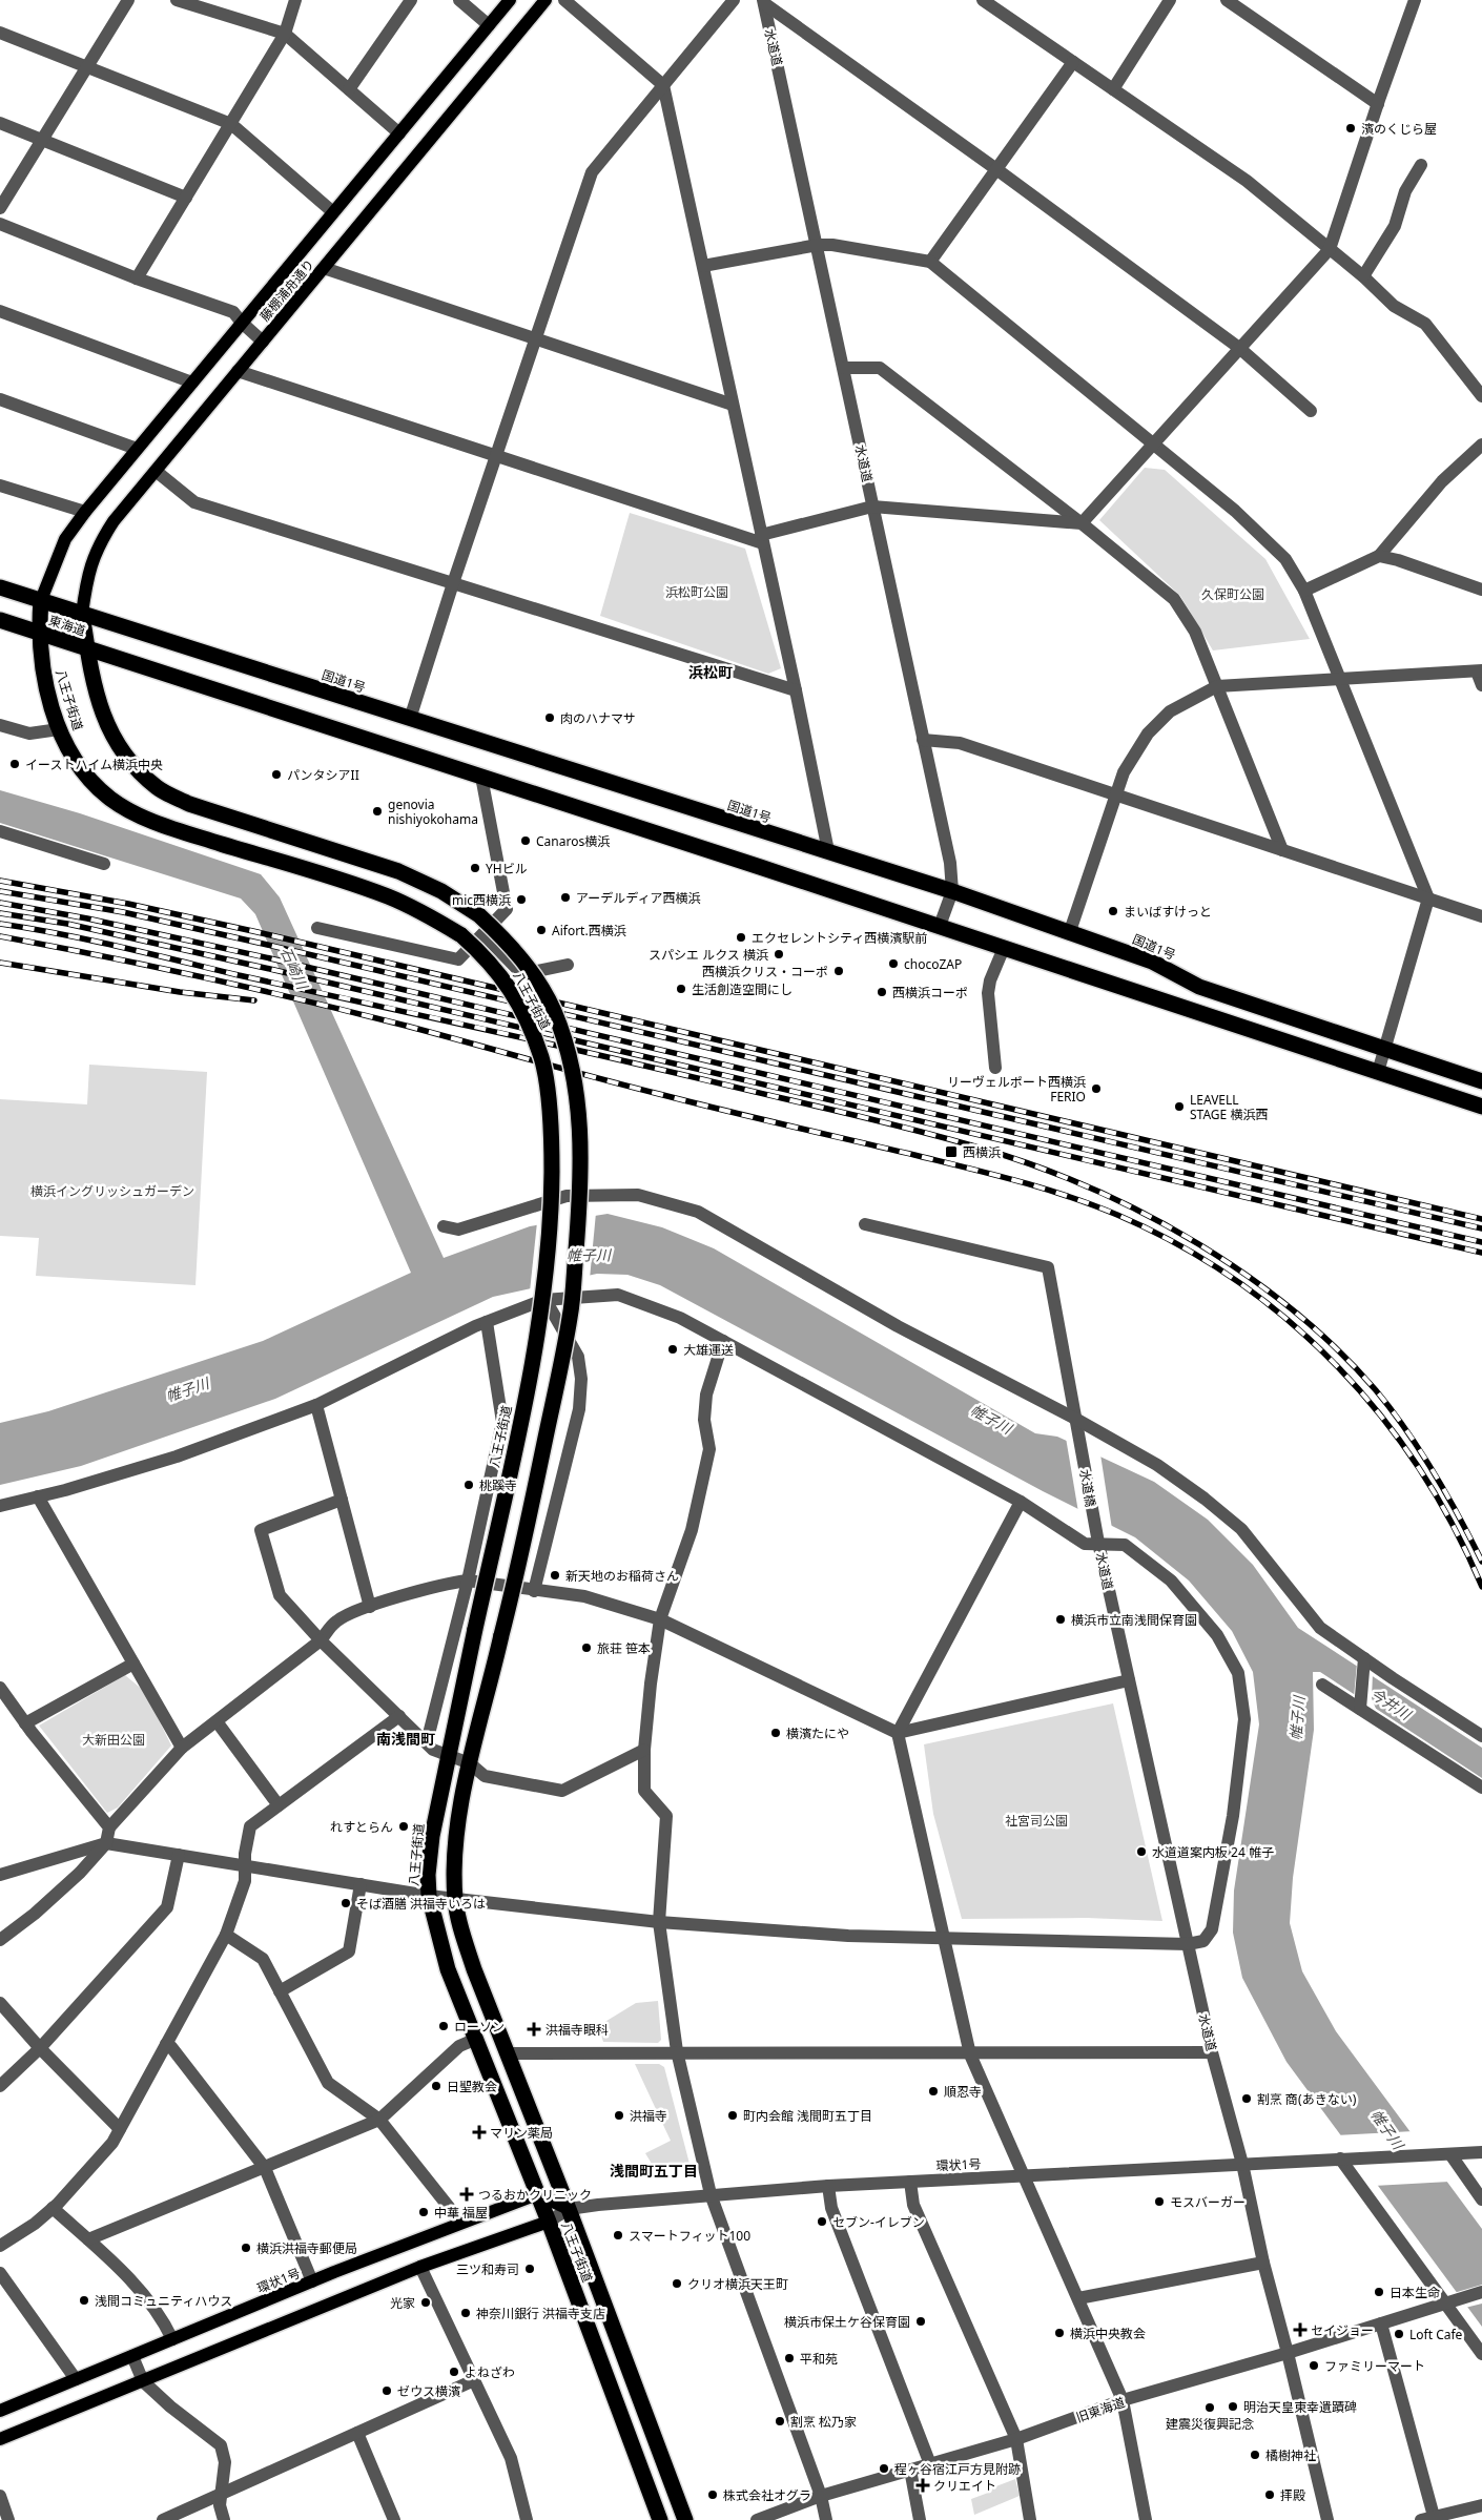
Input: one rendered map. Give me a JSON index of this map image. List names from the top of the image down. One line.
{"streets":{"highway":["東海道","国道1号","八王子街道"],"main road":["藤棚浦舟通り","環状1号"],"street":["水道道","水道橋","旧東海道"]},"crossings":[["水道道","国道1号"],["水道道","水道橋"],["水道道","環状1号"],["水道道","旧東海道"],["藤棚浦舟通り","国道1号"],["藤棚浦舟通り","八王子街道"],["東海道","八王子街道"],["国道1号","八王子街道"],["八王子街道","環状1号"]],"districts":["浜松町","南浅間町","浅間町五丁目"],"water":["石崎川","帷子川","今井川"],"parks":["浜松町公園","久保町公園","横浜イングリッシュガーデン","大新田公園","社宮司公園"],"places":{"other":["濱のくじら屋","肉のハナマサ","イーストハイム横浜中央","パンタシアII","genovia nishiyokohama","Canaros横浜","YHビル","アーデルディア西横浜","mic西横浜","まいばすけっと","Aifort.西横浜","エクセレントシティ西横濱駅前","スパシエ ルクス 横浜","chocoZAP","西横浜クリス・コーポ","生活創造空間にし","西横浜コーポ","リーヴェルポート西横浜 FERIO","LEAVELL STAGE 横浜西","大雄運送","桃蹊寺","新天地のお稲荷さん","横浜市立南浅間保育園","旅荘 笹本","横濱たにや","れすとらん","水道道案内板 24 帷子","そば酒膳 洪福寺いろは","ローソン","日聖教会","順忍寺","割烹 商(あきない)","洪福寺","町内会館 浅間町五丁目","モスバーガー","中華 福屋","セブン-イレブン","スマートフィット100","横浜洪福寺郵便局","三ツ和寿司","クリオ横浜天王町","日本生命","浅間コミュニティハウス","光家","神奈川銀行 洪福寺支店","横浜市保土ケ谷保育園","横浜中央教会","Loft Cafe","平和苑","ファミリーマート","よねざわ","ゼウス横濱","明治天皇東幸遺蹟碑","建震災復興記念","割烹 松乃家","橘樹神社","程ヶ谷宿江戸方見附跡","株式会社オグラ","拝殿"],"transit":["西横浜"],"health":["洪福寺眼科","マリン薬局","つるおかクリニック","セイジョー","クリエイト"]}}
